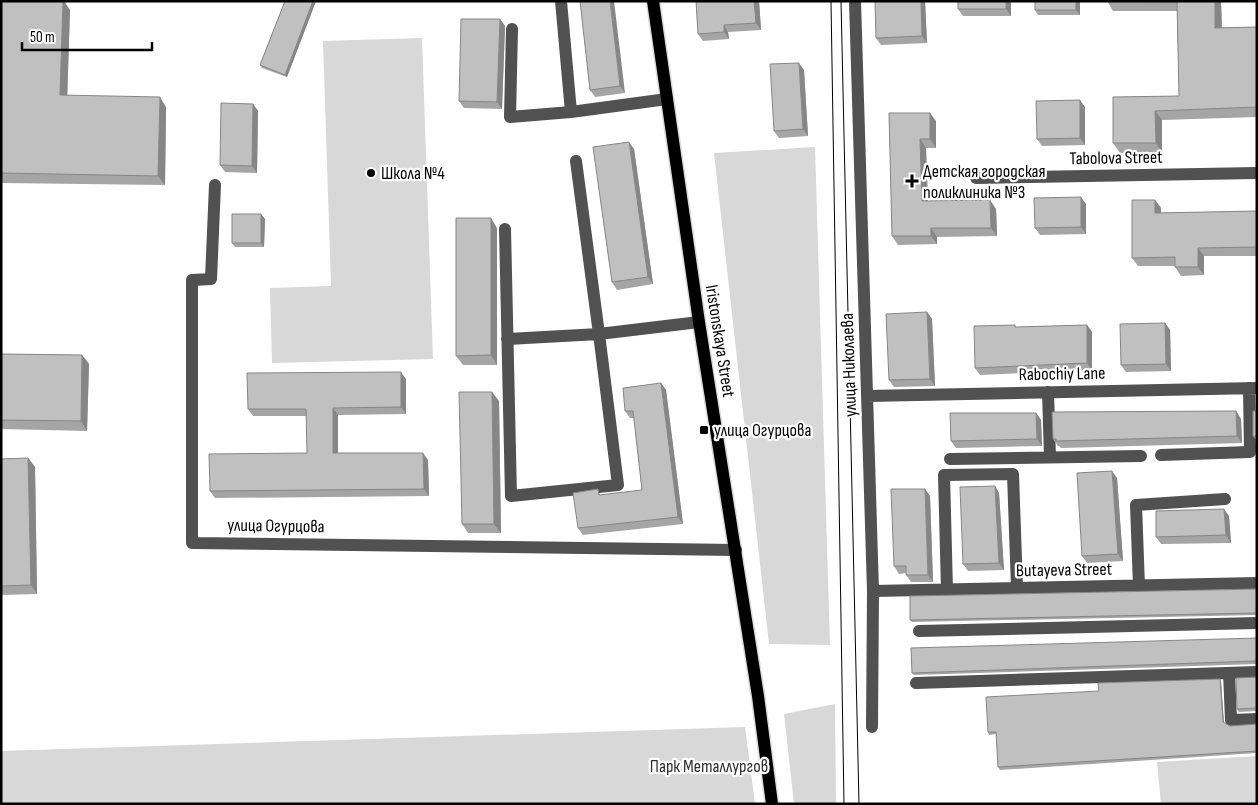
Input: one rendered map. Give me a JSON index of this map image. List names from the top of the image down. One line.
{"streets":{"main road":["Iristonskaya Street"],"street":["Tabolova Street","улица Николаева","Rabochiy Lane","улица Огурцова","Butayeva Street"]},"crossings":[["Iristonskaya Street","улица Огурцова"],["улица Николаева","Rabochiy Lane"],["улица Николаева","Butayeva Street"]],"parks":["Парк Металлургов"],"places":{"other":["Школа №4"],"health":["Детская городская поликлиника №3"],"transit":["улица Огурцова"]},"scale_bar":"50 m"}
